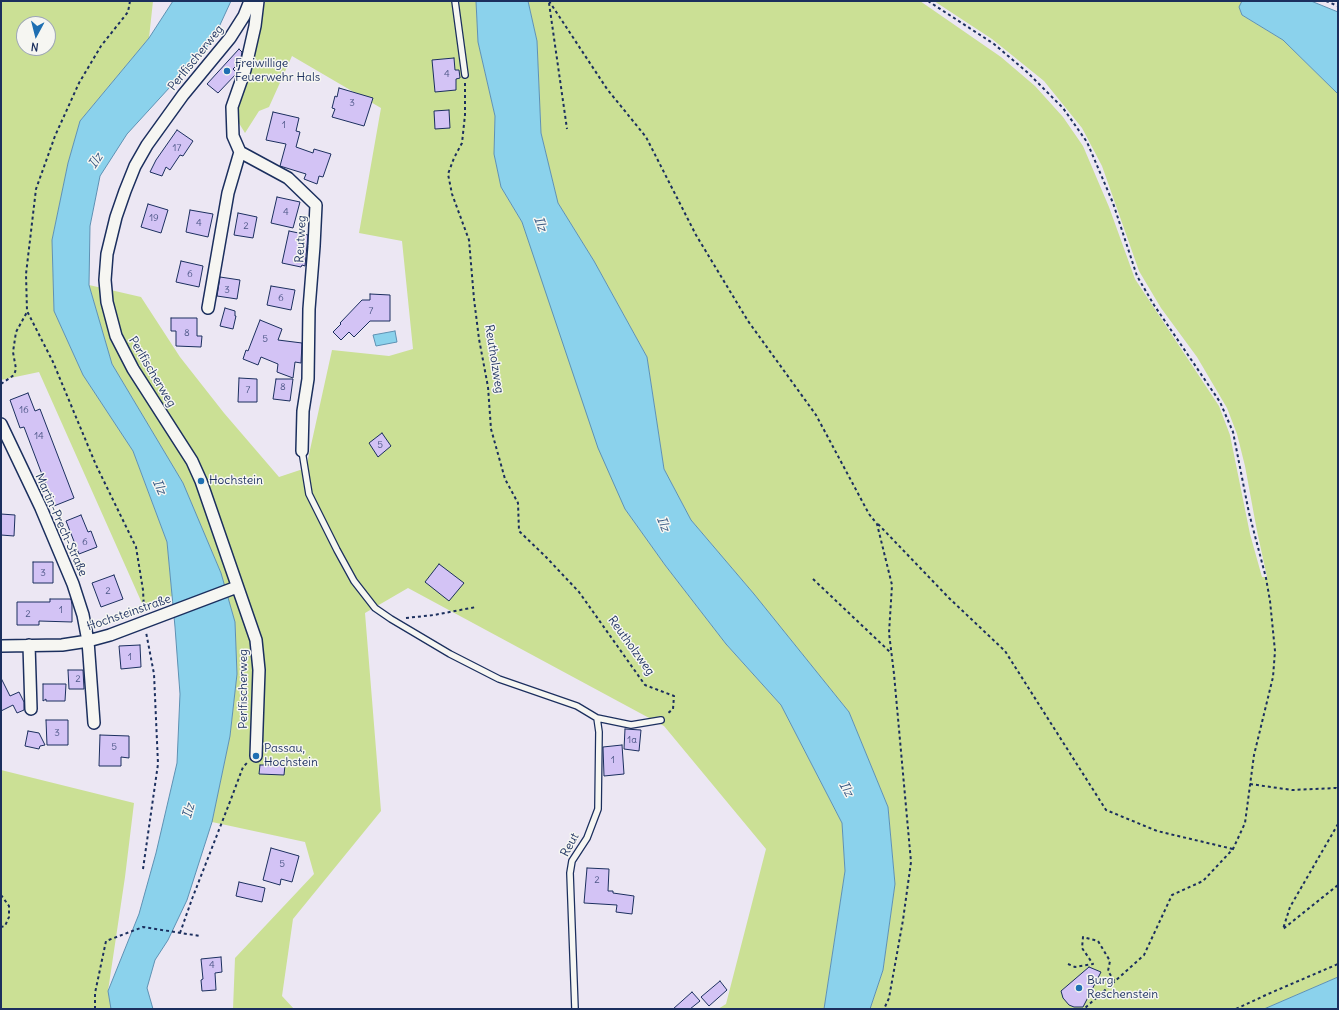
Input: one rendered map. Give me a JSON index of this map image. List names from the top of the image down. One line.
{"streets":{"street":["Perlfischerweg","Reutweg","Martin-Prech-Straße","Hochsteinstraße"],"lane":["Reut"],"path":["Reutholzweg"]},"crossings":[["Perlfischerweg","Hochsteinstraße"],["Martin-Prech-Straße","Hochsteinstraße"]],"water":["Ilz"],"places":["Freiwillige Feuerwehr Hals","Hochstein","Passau, Hochstein","Burg Reschenstein"],"house_numbers":["4","3","1","17","4","19","4","2","6","3","6","7","8","5","8","7","16","14","5","6","3","2","1","2","1","2","3","1a","5","1","5","2","4"],"north":"bottom"}
